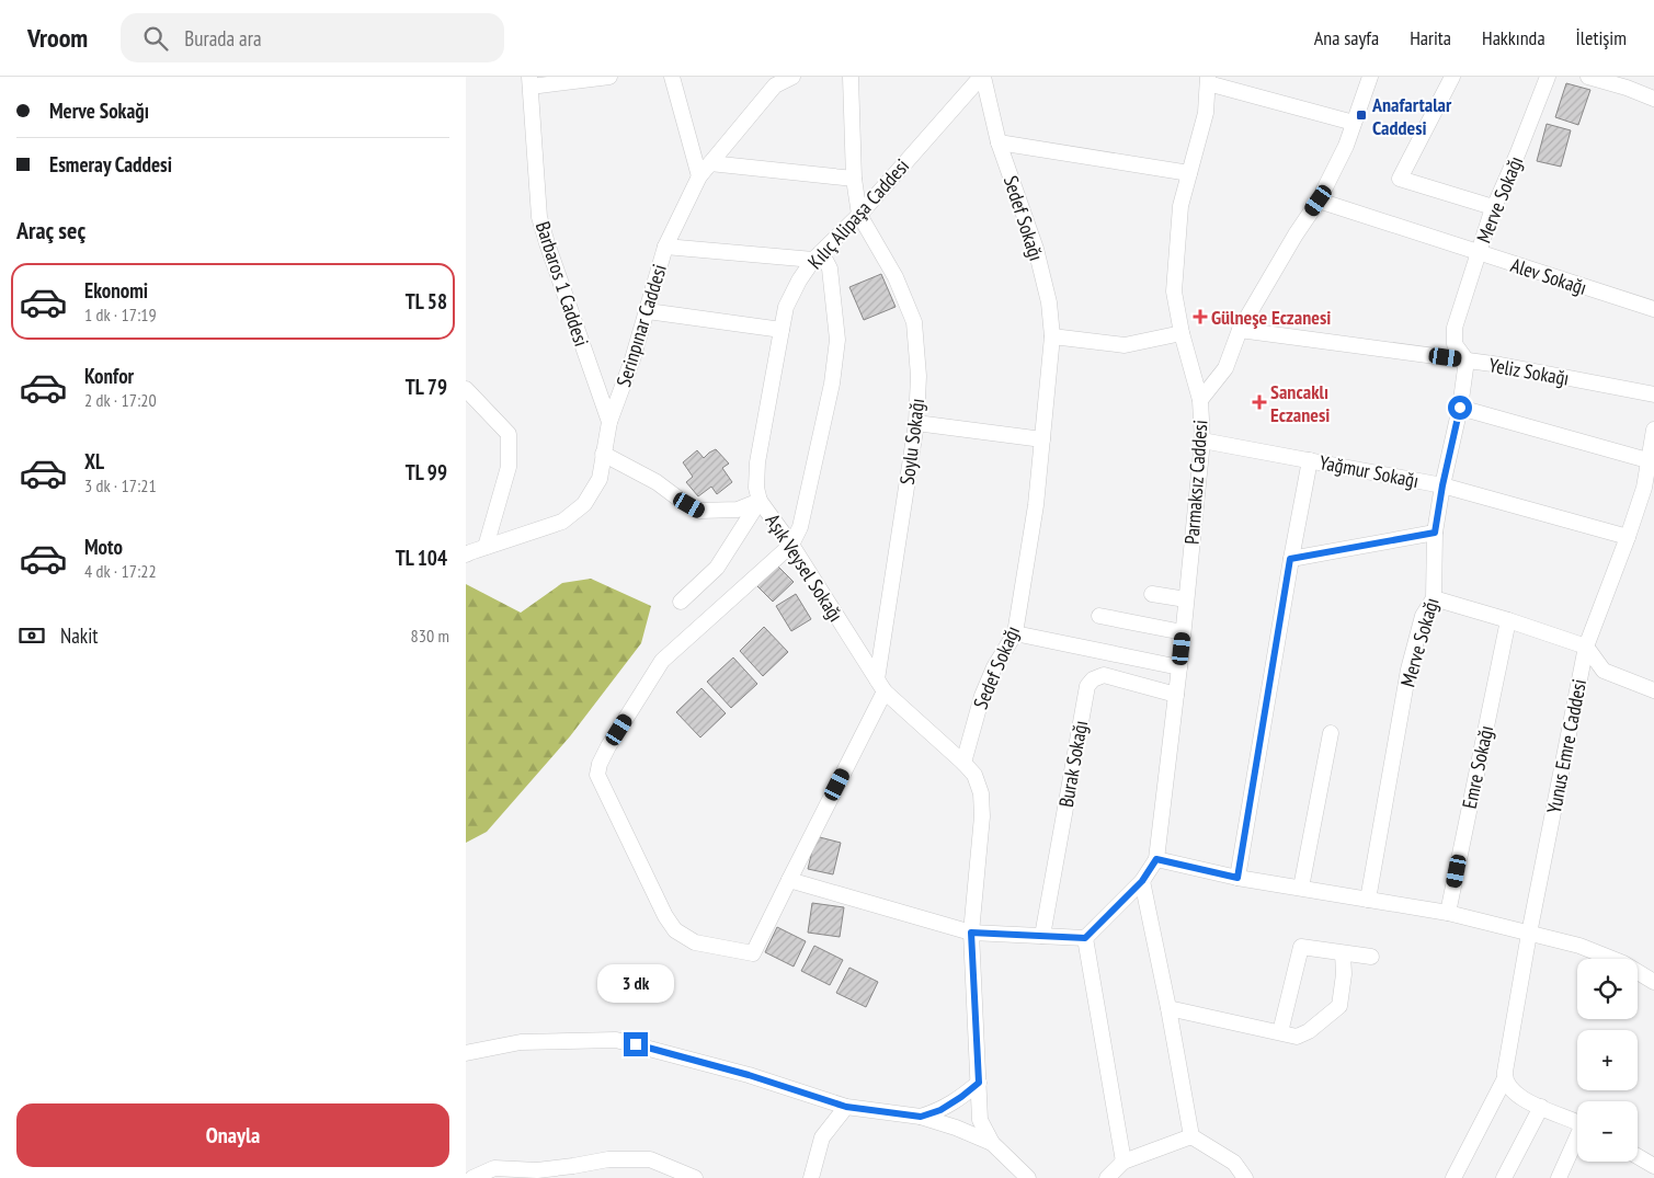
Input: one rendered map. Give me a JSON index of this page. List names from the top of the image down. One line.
{"streets":{"street":["Merve Sokağı","Kılıç Alipaşa Caddesi","Sedef Sokağı","Alev Sokağı","Barbaros 1 Caddesi","Serinpınar Caddesi","Yeliz Sokağı","Soylu Sokağı","Yağmur Sokağı","Parmaksız Caddesi","Aşık Veysel Sokağı","Yunus Emre Caddesi","Burak Sokağı","Emre Sokağı"]},"crossings":[["Merve Sokağı","Alev Sokağı"],["Merve Sokağı","Yeliz Sokağı"],["Merve Sokağı","Yağmur Sokağı"],["Kılıç Alipaşa Caddesi","Sedef Sokağı"],["Kılıç Alipaşa Caddesi","Soylu Sokağı"],["Kılıç Alipaşa Caddesi","Aşık Veysel Sokağı"],["Sedef Sokağı","Aşık Veysel Sokağı"],["Barbaros 1 Caddesi","Serinpınar Caddesi"],["Serinpınar Caddesi","Aşık Veysel Sokağı"],["Soylu Sokağı","Aşık Veysel Sokağı"],["Yağmur Sokağı","Parmaksız Caddesi"],["Yağmur Sokağı","Yunus Emre Caddesi"],["Parmaksız Caddesi","Burak Sokağı"]],"places":{"transit":["Anafartalar Caddesi"],"health":["Gülneşe Eczanesi","Sancaklı Eczanesi"]},"page":{"header":"Vroom","search":"Burada ara","nav":["Ana sayfa","Harita","Hakkında","İletişim"],"banner":["Merve Sokağı","Esmeray Caddesi"],"heading":"Araç seç","list":[{"name":"Ekonomi","note":"1 dk · 17:19","value":"TL 58"},{"name":"Konfor","note":"2 dk · 17:20","value":"TL 79"},{"name":"XL","note":"3 dk · 17:21","value":"TL 99"},{"name":"Moto","note":"4 dk · 17:22","value":"TL 104"}],"pay":["Nakit","830 m"],"map_buttons":["+","−"],"bubble":"3 dk","buttons":"Onayla"}}
